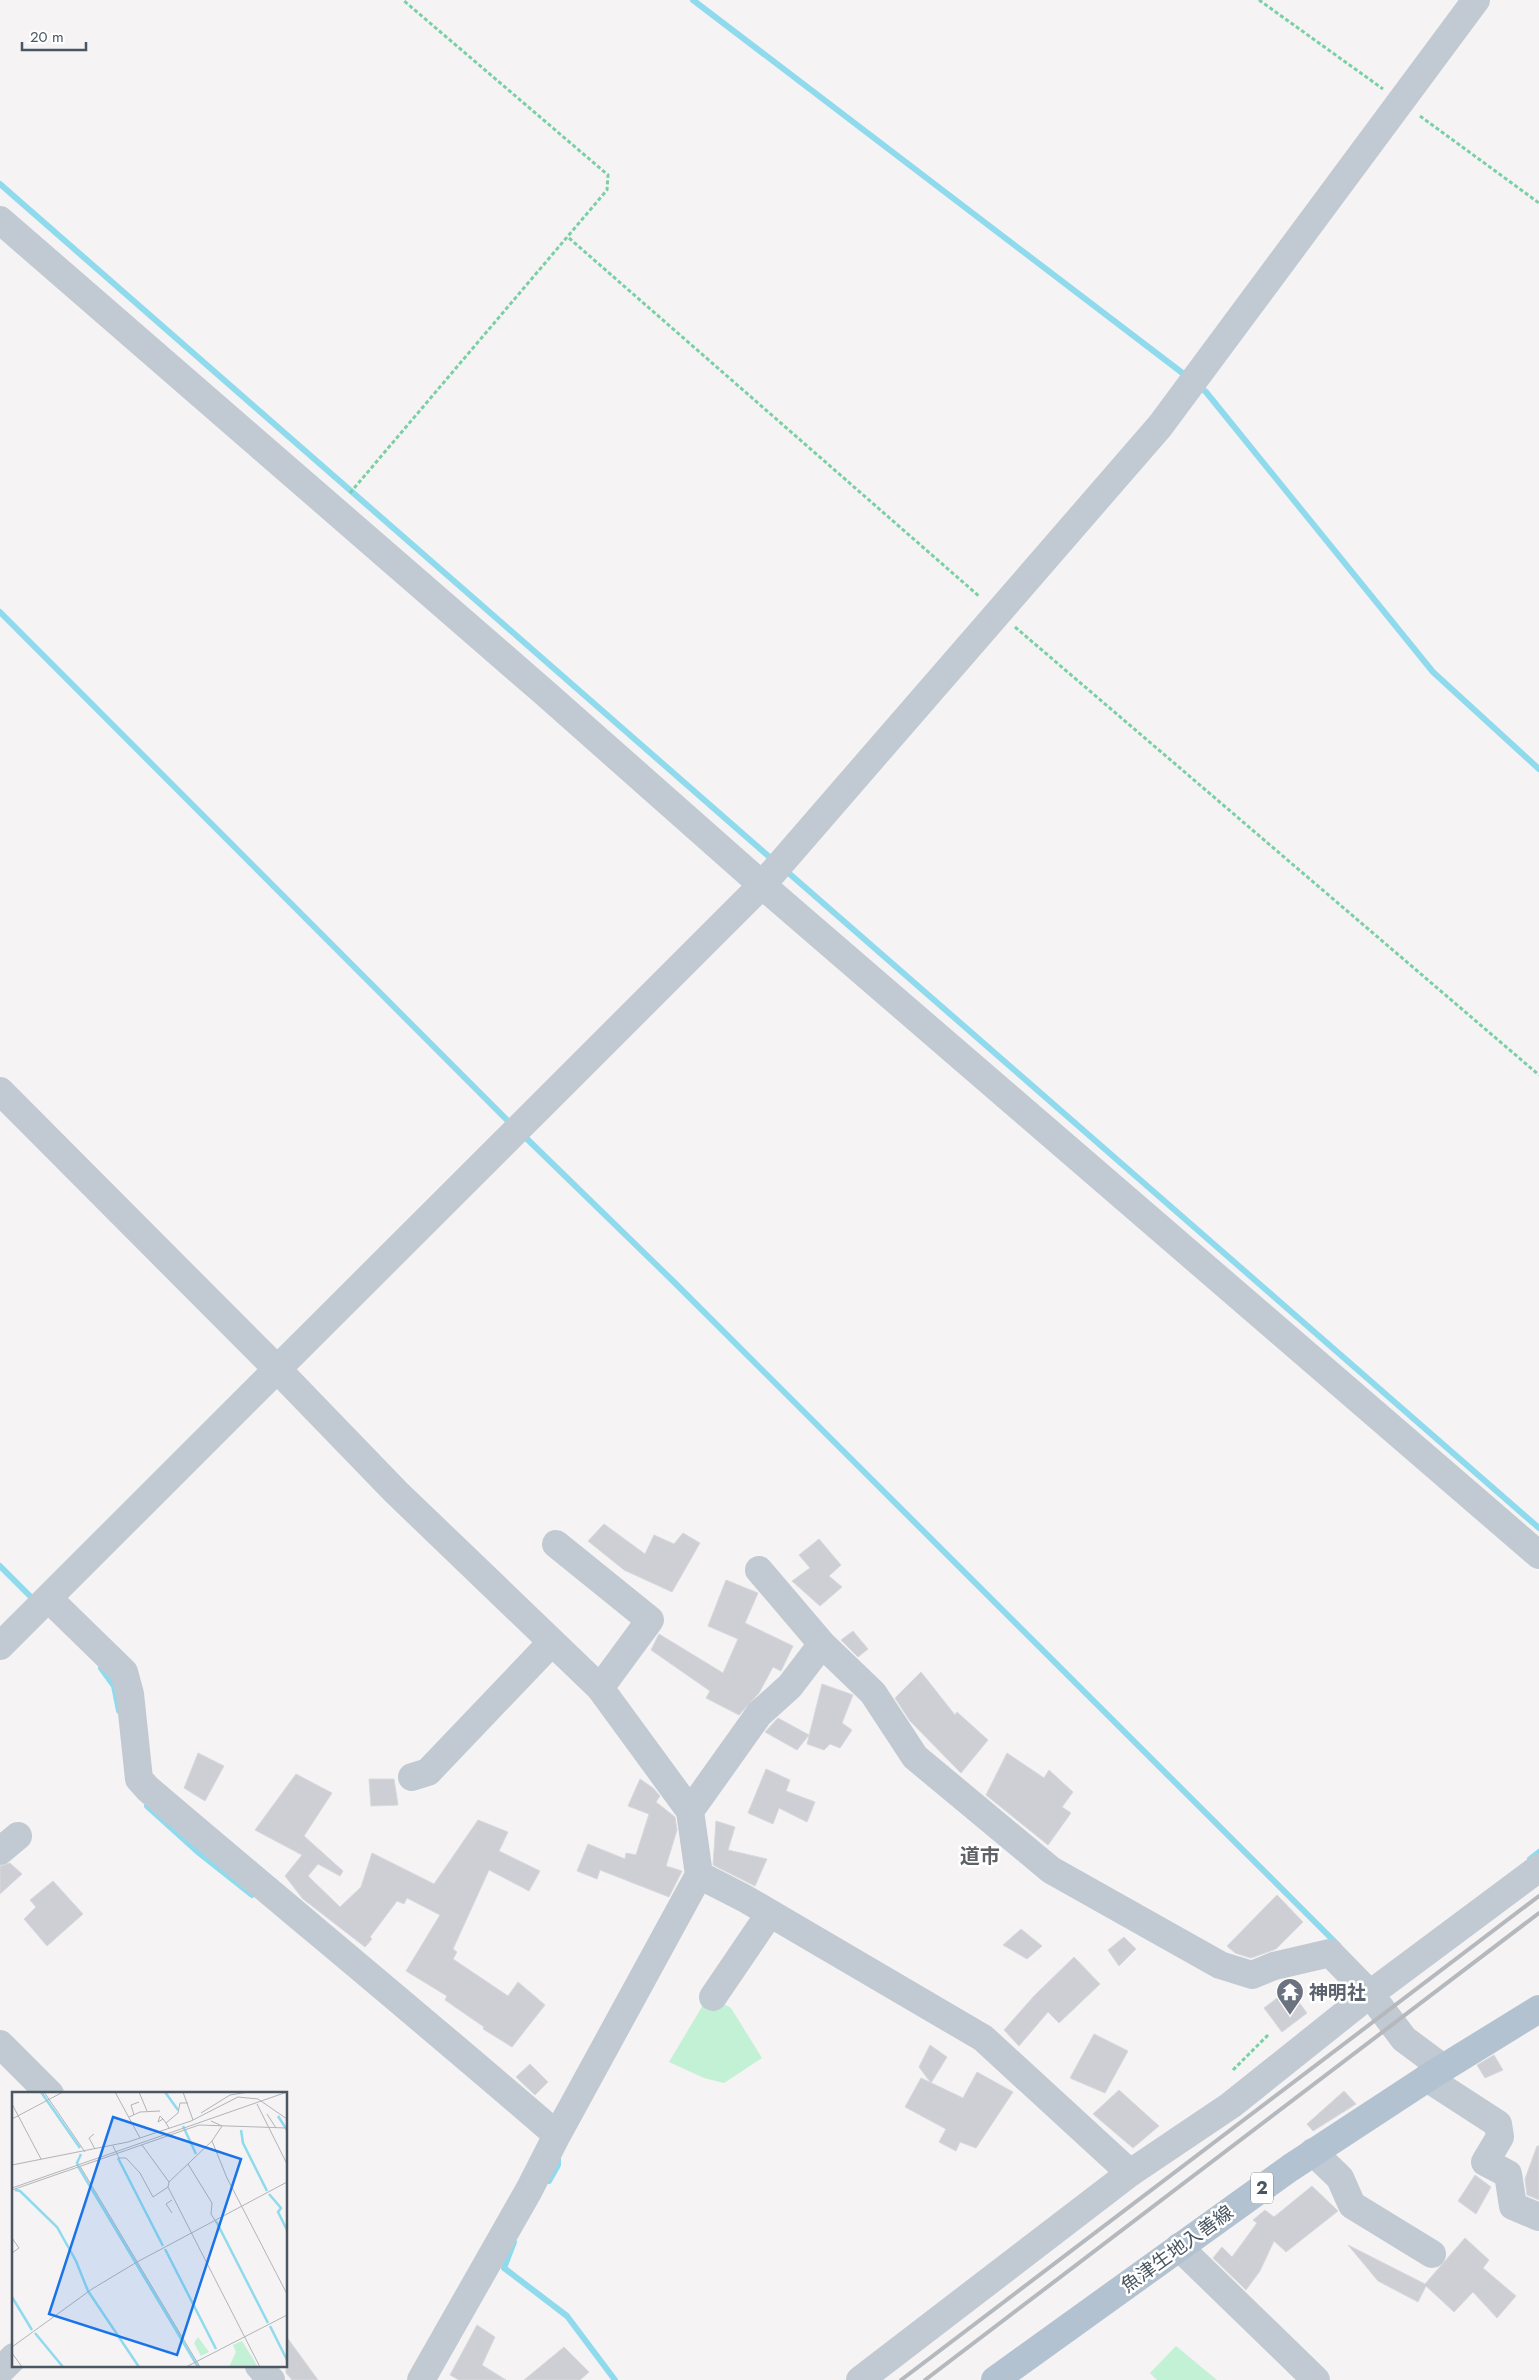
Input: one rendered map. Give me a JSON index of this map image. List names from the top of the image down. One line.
{"streets":{"main road":["2","魚津生地入善線"]},"districts":["道市"],"places":{"temple":["神明社"]},"scale_bar":"20 m"}
